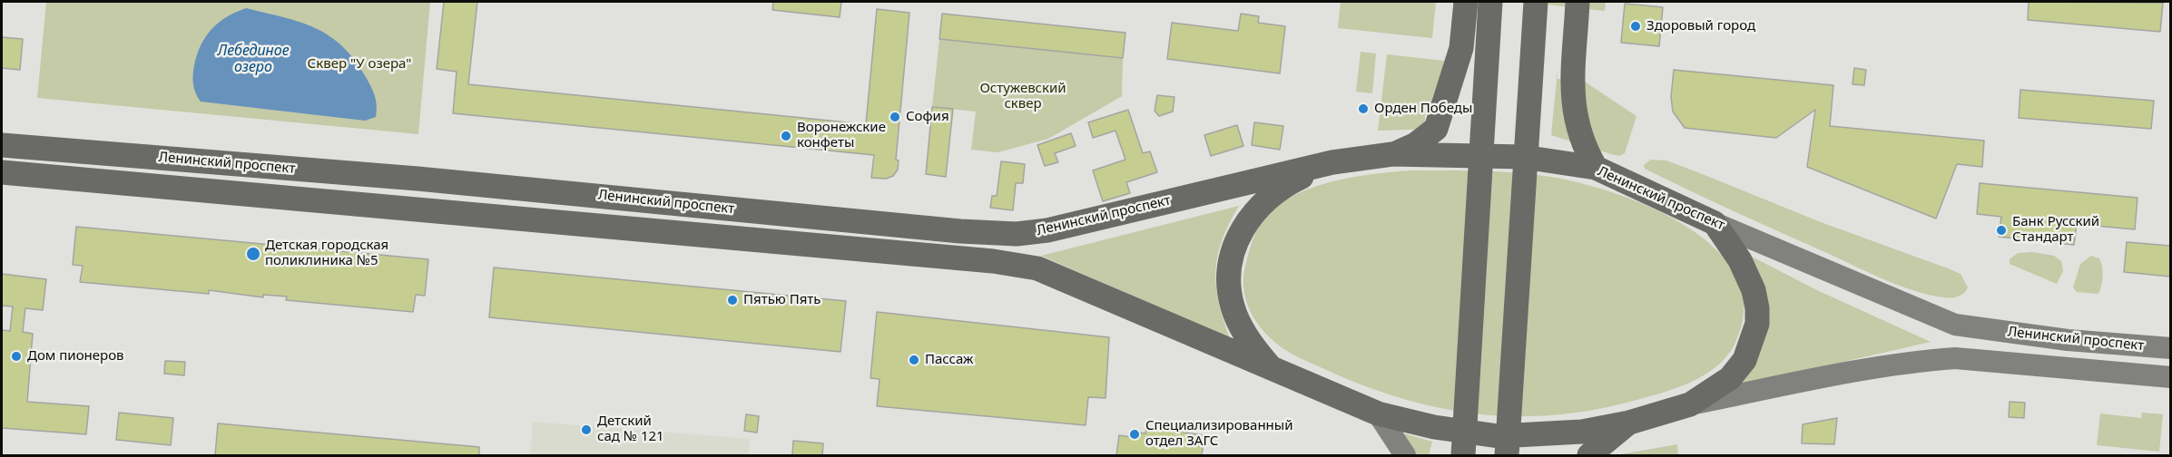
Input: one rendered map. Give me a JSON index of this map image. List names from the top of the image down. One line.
{"streets":{"main road":["Ленинский проспект"]},"water":["Лебединое озеро"],"parks":["Сквер \"У озера\"","Остужевский сквер"],"places":["Здоровый город","Орден Победы","София","Воронежские конфеты","Банк Русский Стандарт","Детская городская поликлиника №5","Пятью Пять","Дом пионеров","Пассаж","Детский сад № 121","Специализированный отдел ЗАГС"]}
